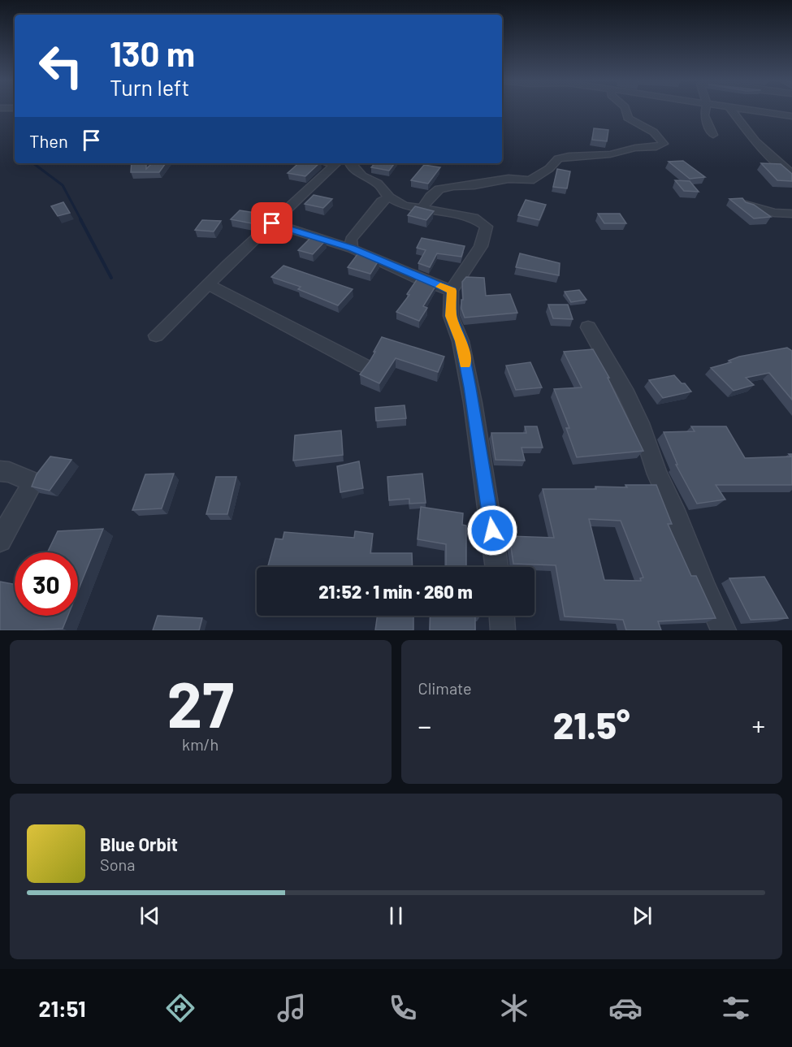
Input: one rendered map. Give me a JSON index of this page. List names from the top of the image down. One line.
{"page":{"turn":["130 m","Turn left"],"then":"Then","limit":"30","trip":"21:52 · 1 min · 260 m","tile":[["27","km/h"],"Climate"],"heat":["−","21.5°","+"],"song":["Blue Orbit","Sona"],"tabs":"21:51"}}
